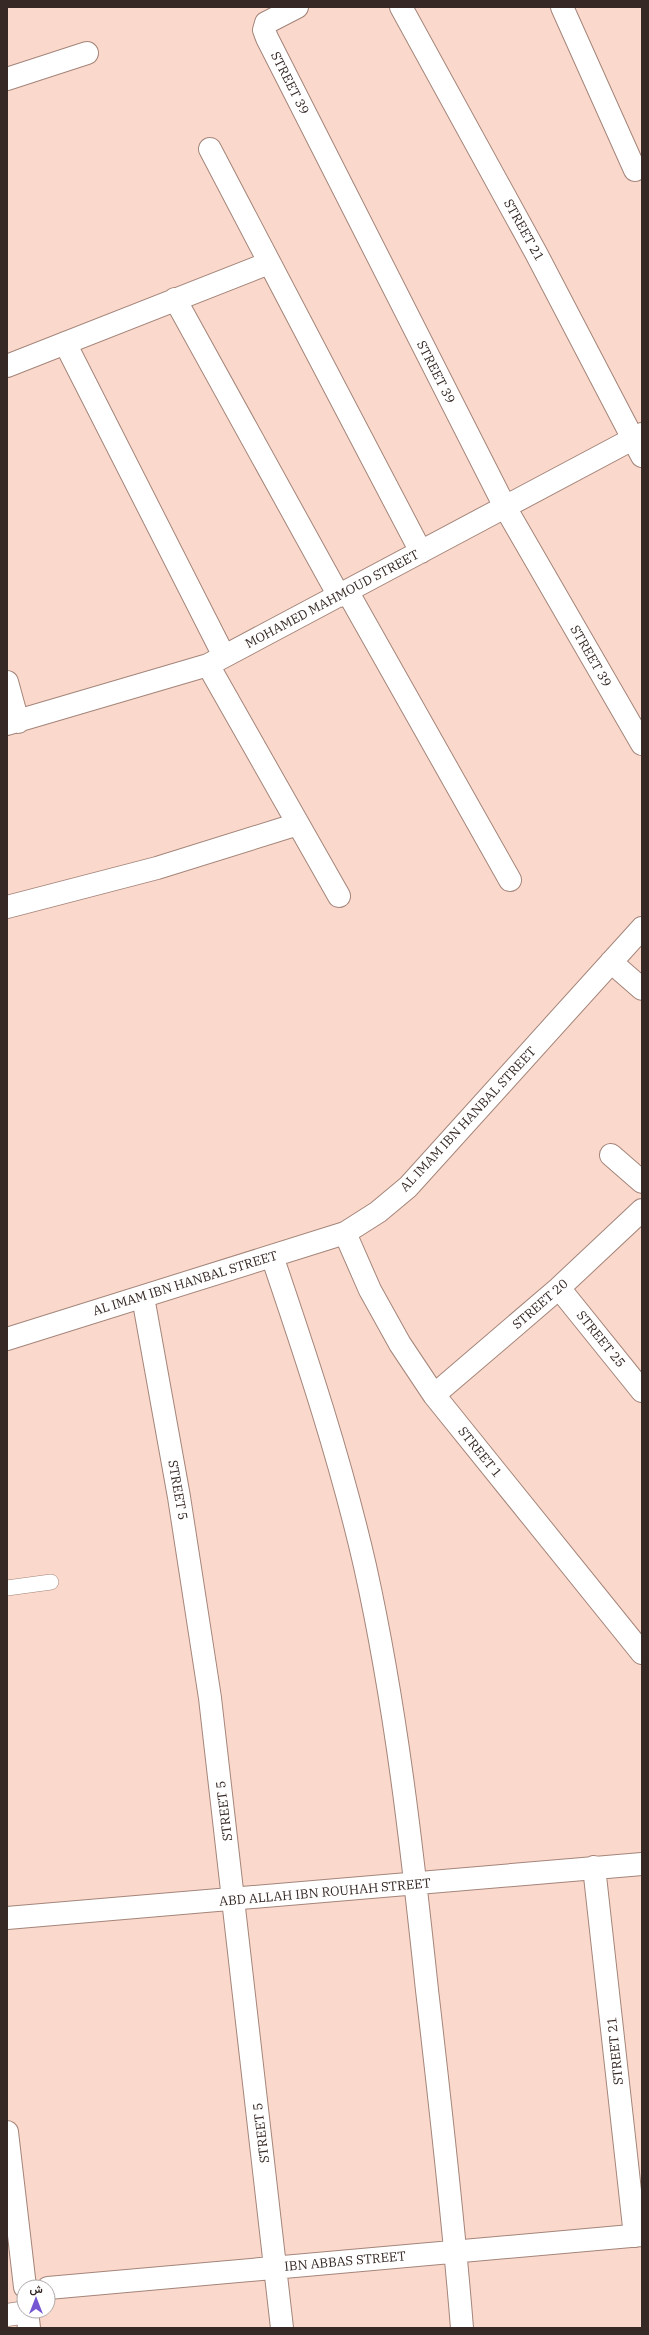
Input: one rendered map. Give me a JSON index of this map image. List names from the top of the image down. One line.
{"streets":{"street":["STREET 39","STREET 21","MOHAMED MAHMOUD STREET","AL IMAM IBN HANBAL STREET","STREET 20","STREET 25","STREET 1","STREET 5","ABD ALLAH IBN ROUHAH STREET","IBN ABBAS STREET"]},"crossings":[["STREET 39","MOHAMED MAHMOUD STREET"],["STREET 21","MOHAMED MAHMOUD STREET"],["STREET 21","ABD ALLAH IBN ROUHAH STREET"],["STREET 21","IBN ABBAS STREET"],["AL IMAM IBN HANBAL STREET","STREET 1"],["AL IMAM IBN HANBAL STREET","STREET 5"],["STREET 20","STREET 25"],["STREET 20","STREET 1"],["STREET 5","ABD ALLAH IBN ROUHAH STREET"],["STREET 5","IBN ABBAS STREET"]],"north":"top"}
